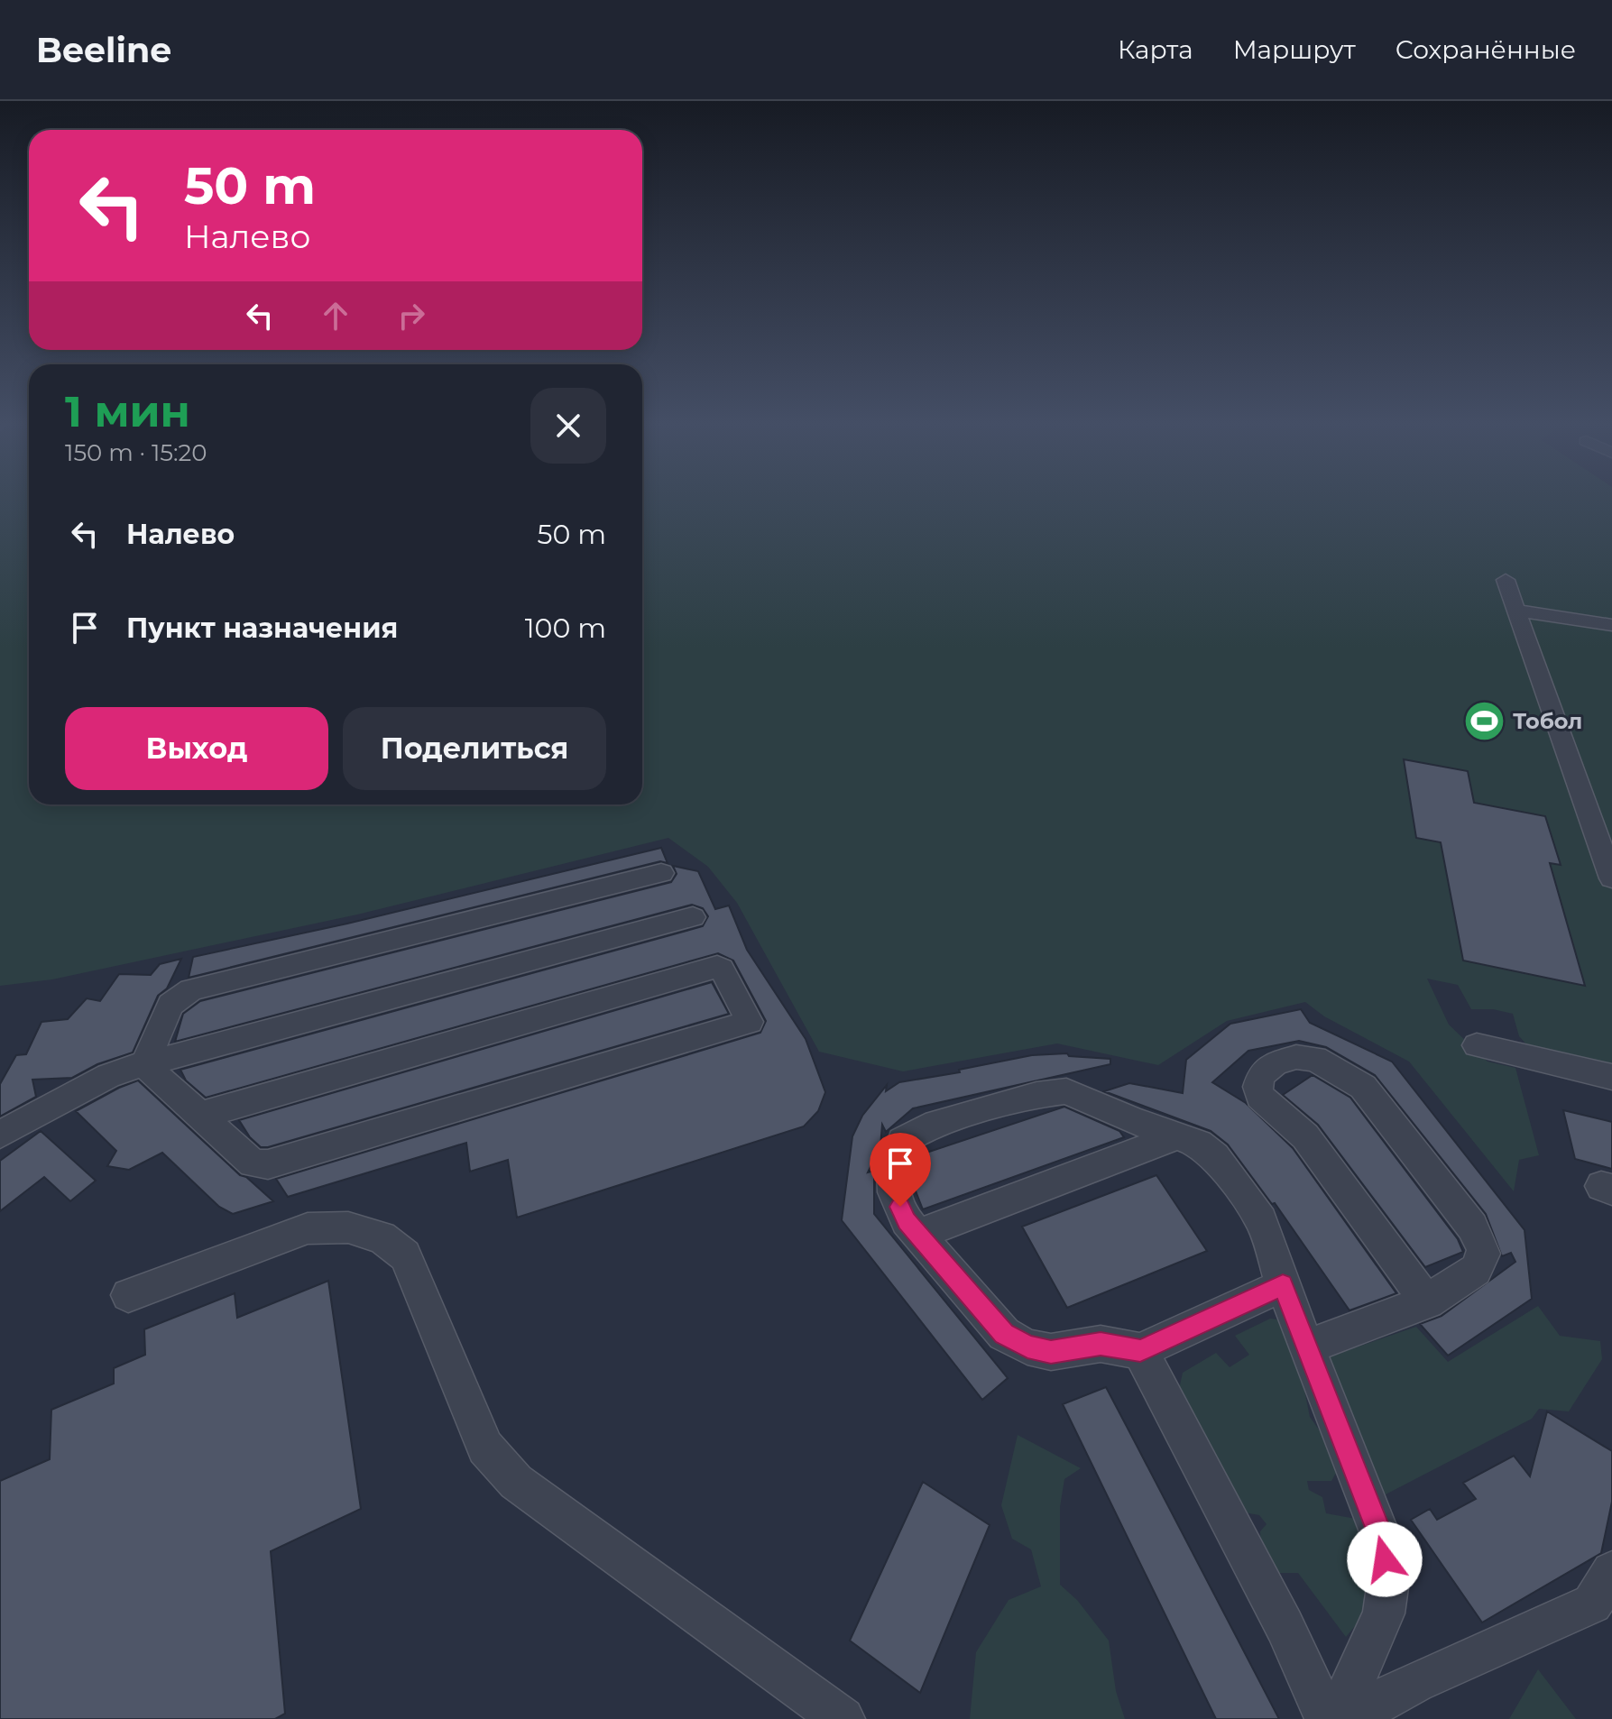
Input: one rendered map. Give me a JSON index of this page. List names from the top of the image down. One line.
{"places":{"sports":["Тобол"]},"page":{"header":"Beeline","nav":["Карта","Маршрут","Сохранённые"],"turn":["50 m","Налево"],"heading":["1 мин","150 m · 15:20"],"list":[{"name":"Налево","value":"50 m"},{"name":"Пункт назначения","value":"100 m"}],"buttons":["Выход","Поделиться"]}}
